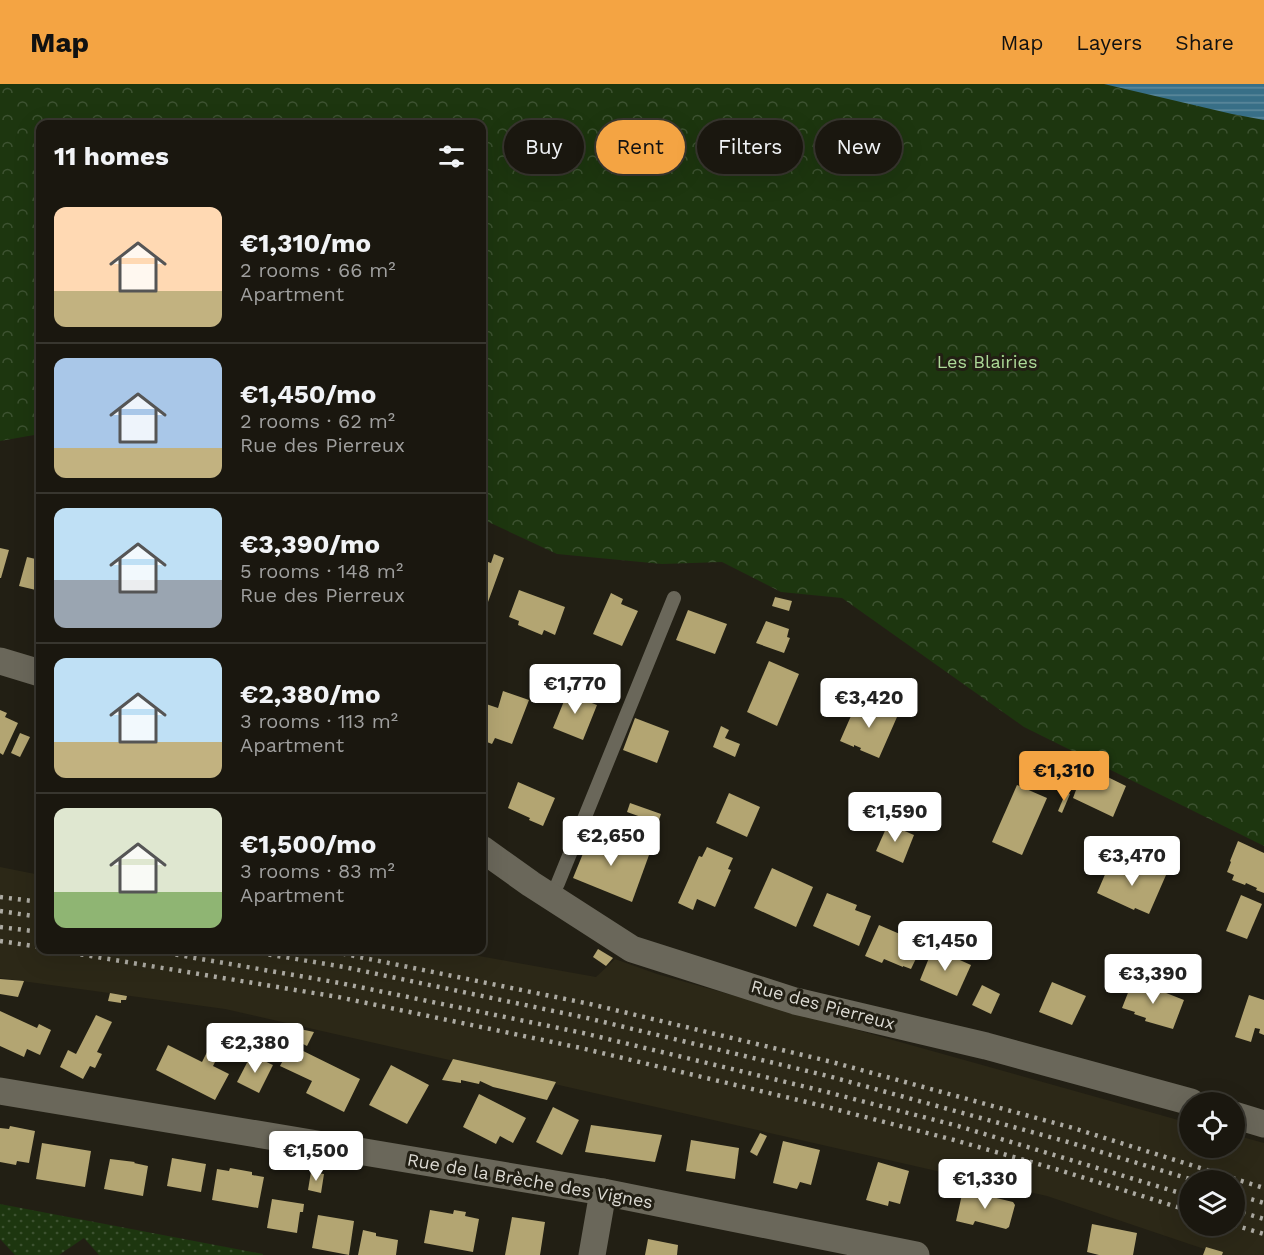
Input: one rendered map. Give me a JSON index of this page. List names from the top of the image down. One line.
{"streets":{"street":["Rue des Pierreux","Rue de la Brèche des Vignes"]},"parks":["Les Blairies"],"page":{"header":"Map","nav":["Map","Layers","Share"],"chip":["Buy","Rent","Filters","New"],"heading":"11 homes","list":[{"name":"€1,310/mo","note":"2 rooms · 66 m² · Apartment"},{"name":"€1,450/mo","note":"2 rooms · 62 m² · Rue des Pierreux"},{"name":"€3,390/mo","note":"5 rooms · 148 m² · Rue des Pierreux"},{"name":"€2,380/mo","note":"3 rooms · 113 m² · Apartment"},{"name":"€1,500/mo","note":"3 rooms · 83 m² · Apartment"}],"price":["€1,770","€3,420","€1,310","€1,590","€2,650","€3,470","€1,450","€3,390","€2,380","€1,500","€1,330"]}}
